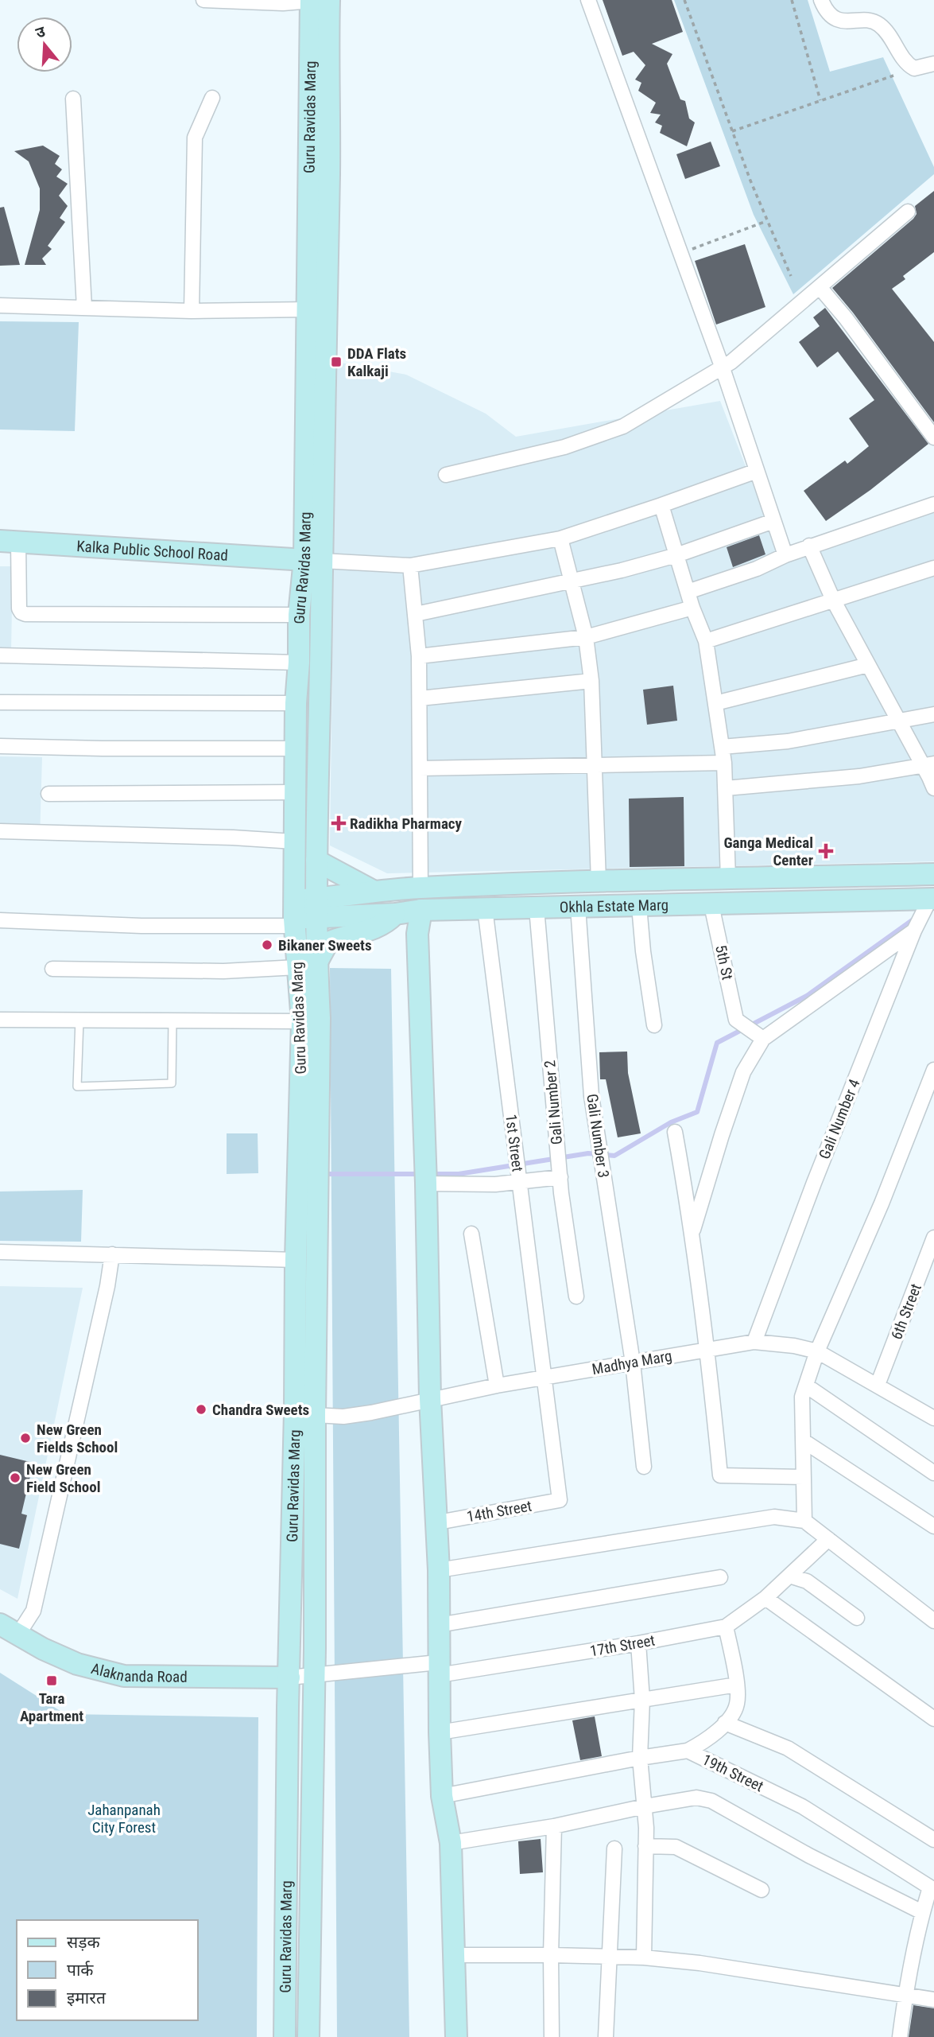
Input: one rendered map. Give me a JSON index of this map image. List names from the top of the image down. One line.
{"streets":{"main road":["Guru Ravidas Marg","Kalka Public School Road","Okhla Estate Marg","Alaknanda Road"],"street":["5th St","Gali Number 2","Gali Number 4","Gali Number 3","1st Street","6th Street","Madhya Marg","14th Street","17th Street","19th Street"]},"crossings":[["Guru Ravidas Marg","Kalka Public School Road"],["Guru Ravidas Marg","Okhla Estate Marg"],["Guru Ravidas Marg","Madhya Marg"],["Guru Ravidas Marg","17th Street"],["Guru Ravidas Marg","Alaknanda Road"],["Okhla Estate Marg","5th St"],["Okhla Estate Marg","Gali Number 2"],["Okhla Estate Marg","Gali Number 4"],["Okhla Estate Marg","Gali Number 3"],["Okhla Estate Marg","1st Street"],["Gali Number 4","Madhya Marg"],["Gali Number 3","Madhya Marg"],["1st Street","Madhya Marg"],["1st Street","14th Street"],["6th Street","Madhya Marg"],["17th Street","Alaknanda Road"]],"parks":["Jahanpanah City Forest"],"places":{"transit":["DDA Flats Kalkaji","Tara Apartment"],"health":["Radikha Pharmacy","Ganga Medical Center"],"other":["Bikaner Sweets","Chandra Sweets","New Green Fields School","New Green Field School"]},"legend":["सड़क","पार्क","इमारत"],"north":"top"}
